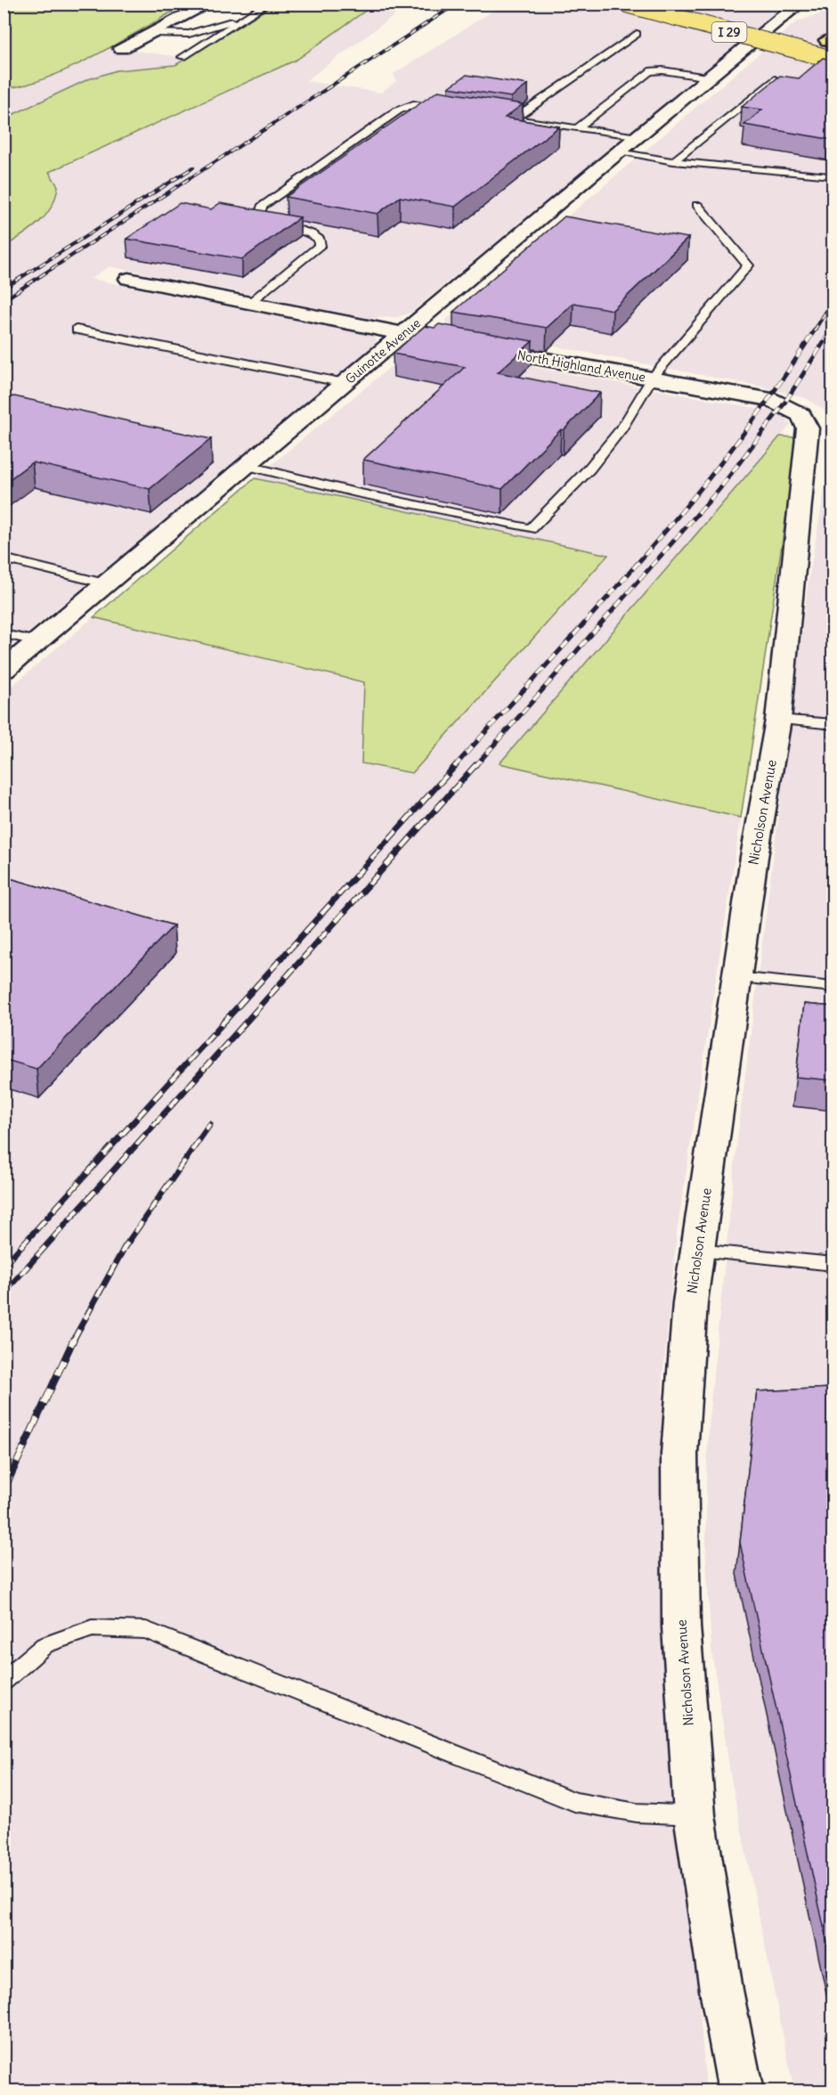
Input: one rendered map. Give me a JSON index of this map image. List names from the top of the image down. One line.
{"streets":{"highway":["I 29"],"street":["Guinotte Avenue","North Highland Avenue","Nicholson Avenue"]},"crossings":[["North Highland Avenue","Nicholson Avenue"]]}
